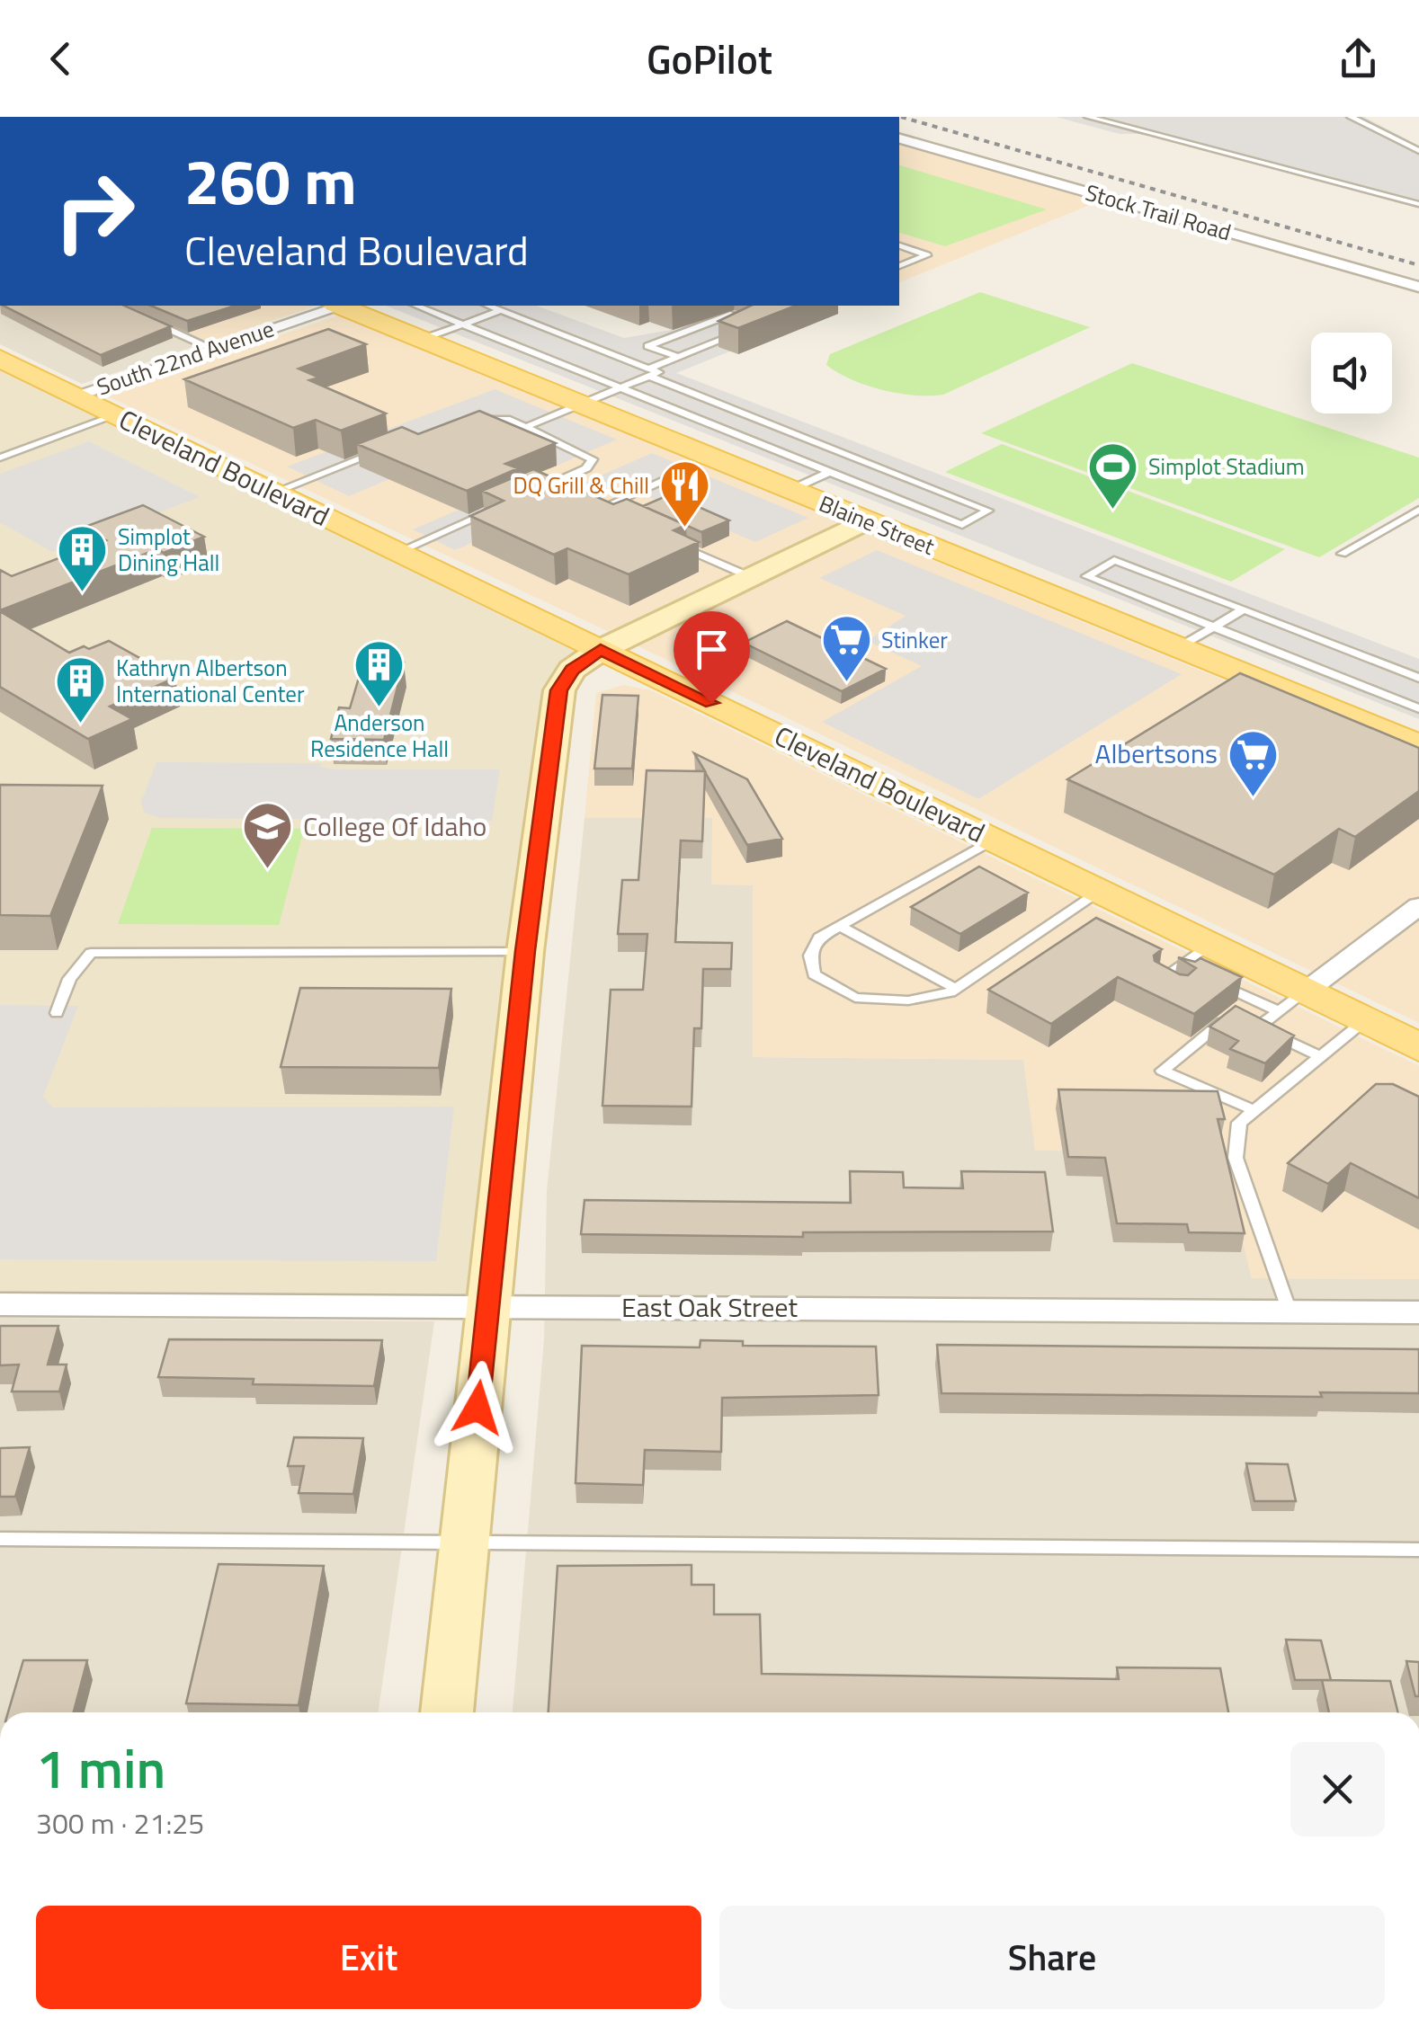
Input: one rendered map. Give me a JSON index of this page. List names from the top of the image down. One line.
{"streets":{"main road":["Cleveland Boulevard","Blaine Street"],"street":["Stock Trail Road","South 22nd Avenue","East Oak Street"]},"crossings":[["South 22nd Avenue","Cleveland Boulevard"]],"places":{"sports":["Simplot Stadium"],"restaurant":["DQ Grill & Chill"],"building":["Simplot Dining Hall","Anderson Residence Hall","Kathryn Albertson International Center"],"supermarket":["Stinker","Albertsons"],"school or university":["College Of Idaho"]},"page":{"header":"GoPilot","turn":["260 m","Cleveland Boulevard"],"heading":["1 min","300 m · 21:25"],"buttons":["Exit","Share"]}}
